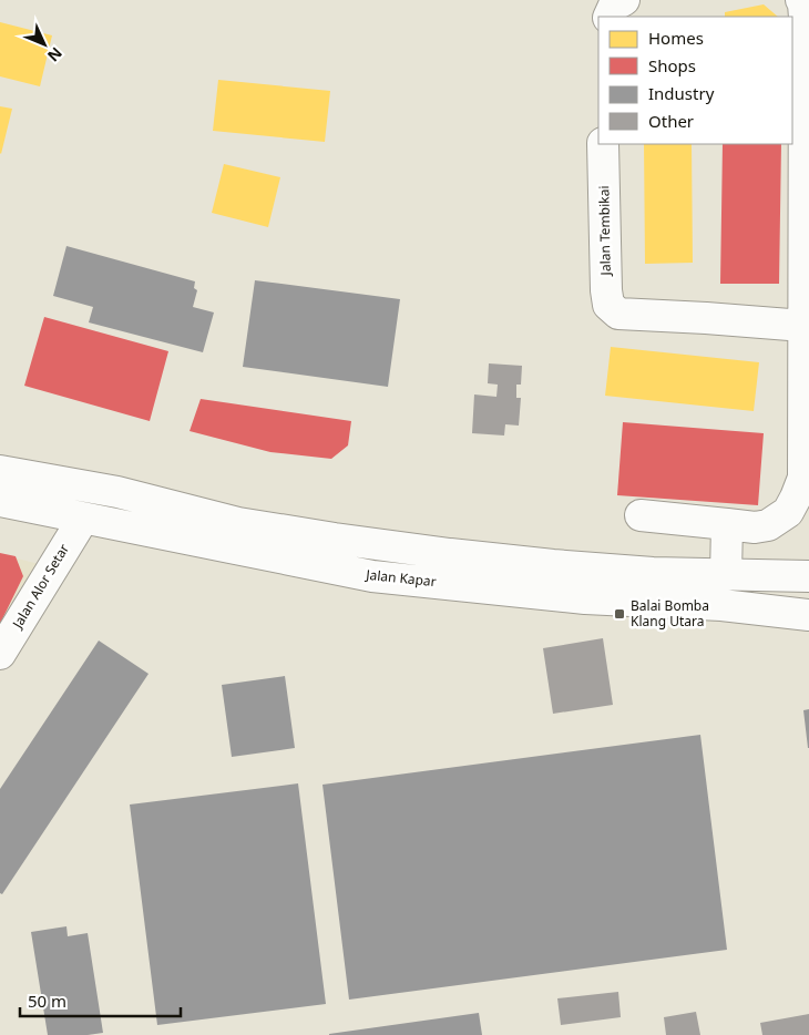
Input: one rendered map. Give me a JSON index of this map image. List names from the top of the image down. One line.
{"streets":{"main road":["Jalan Tembikai","Jalan Kapar","Jalan Alor Setar"]},"crossings":[["Jalan Kapar","Jalan Alor Setar"]],"places":{"transit":["Balai Bomba Klang Utara"]},"legend":["Homes","Shops","Industry","Other"],"scale_bar":"50 m","north":"bottom right"}
